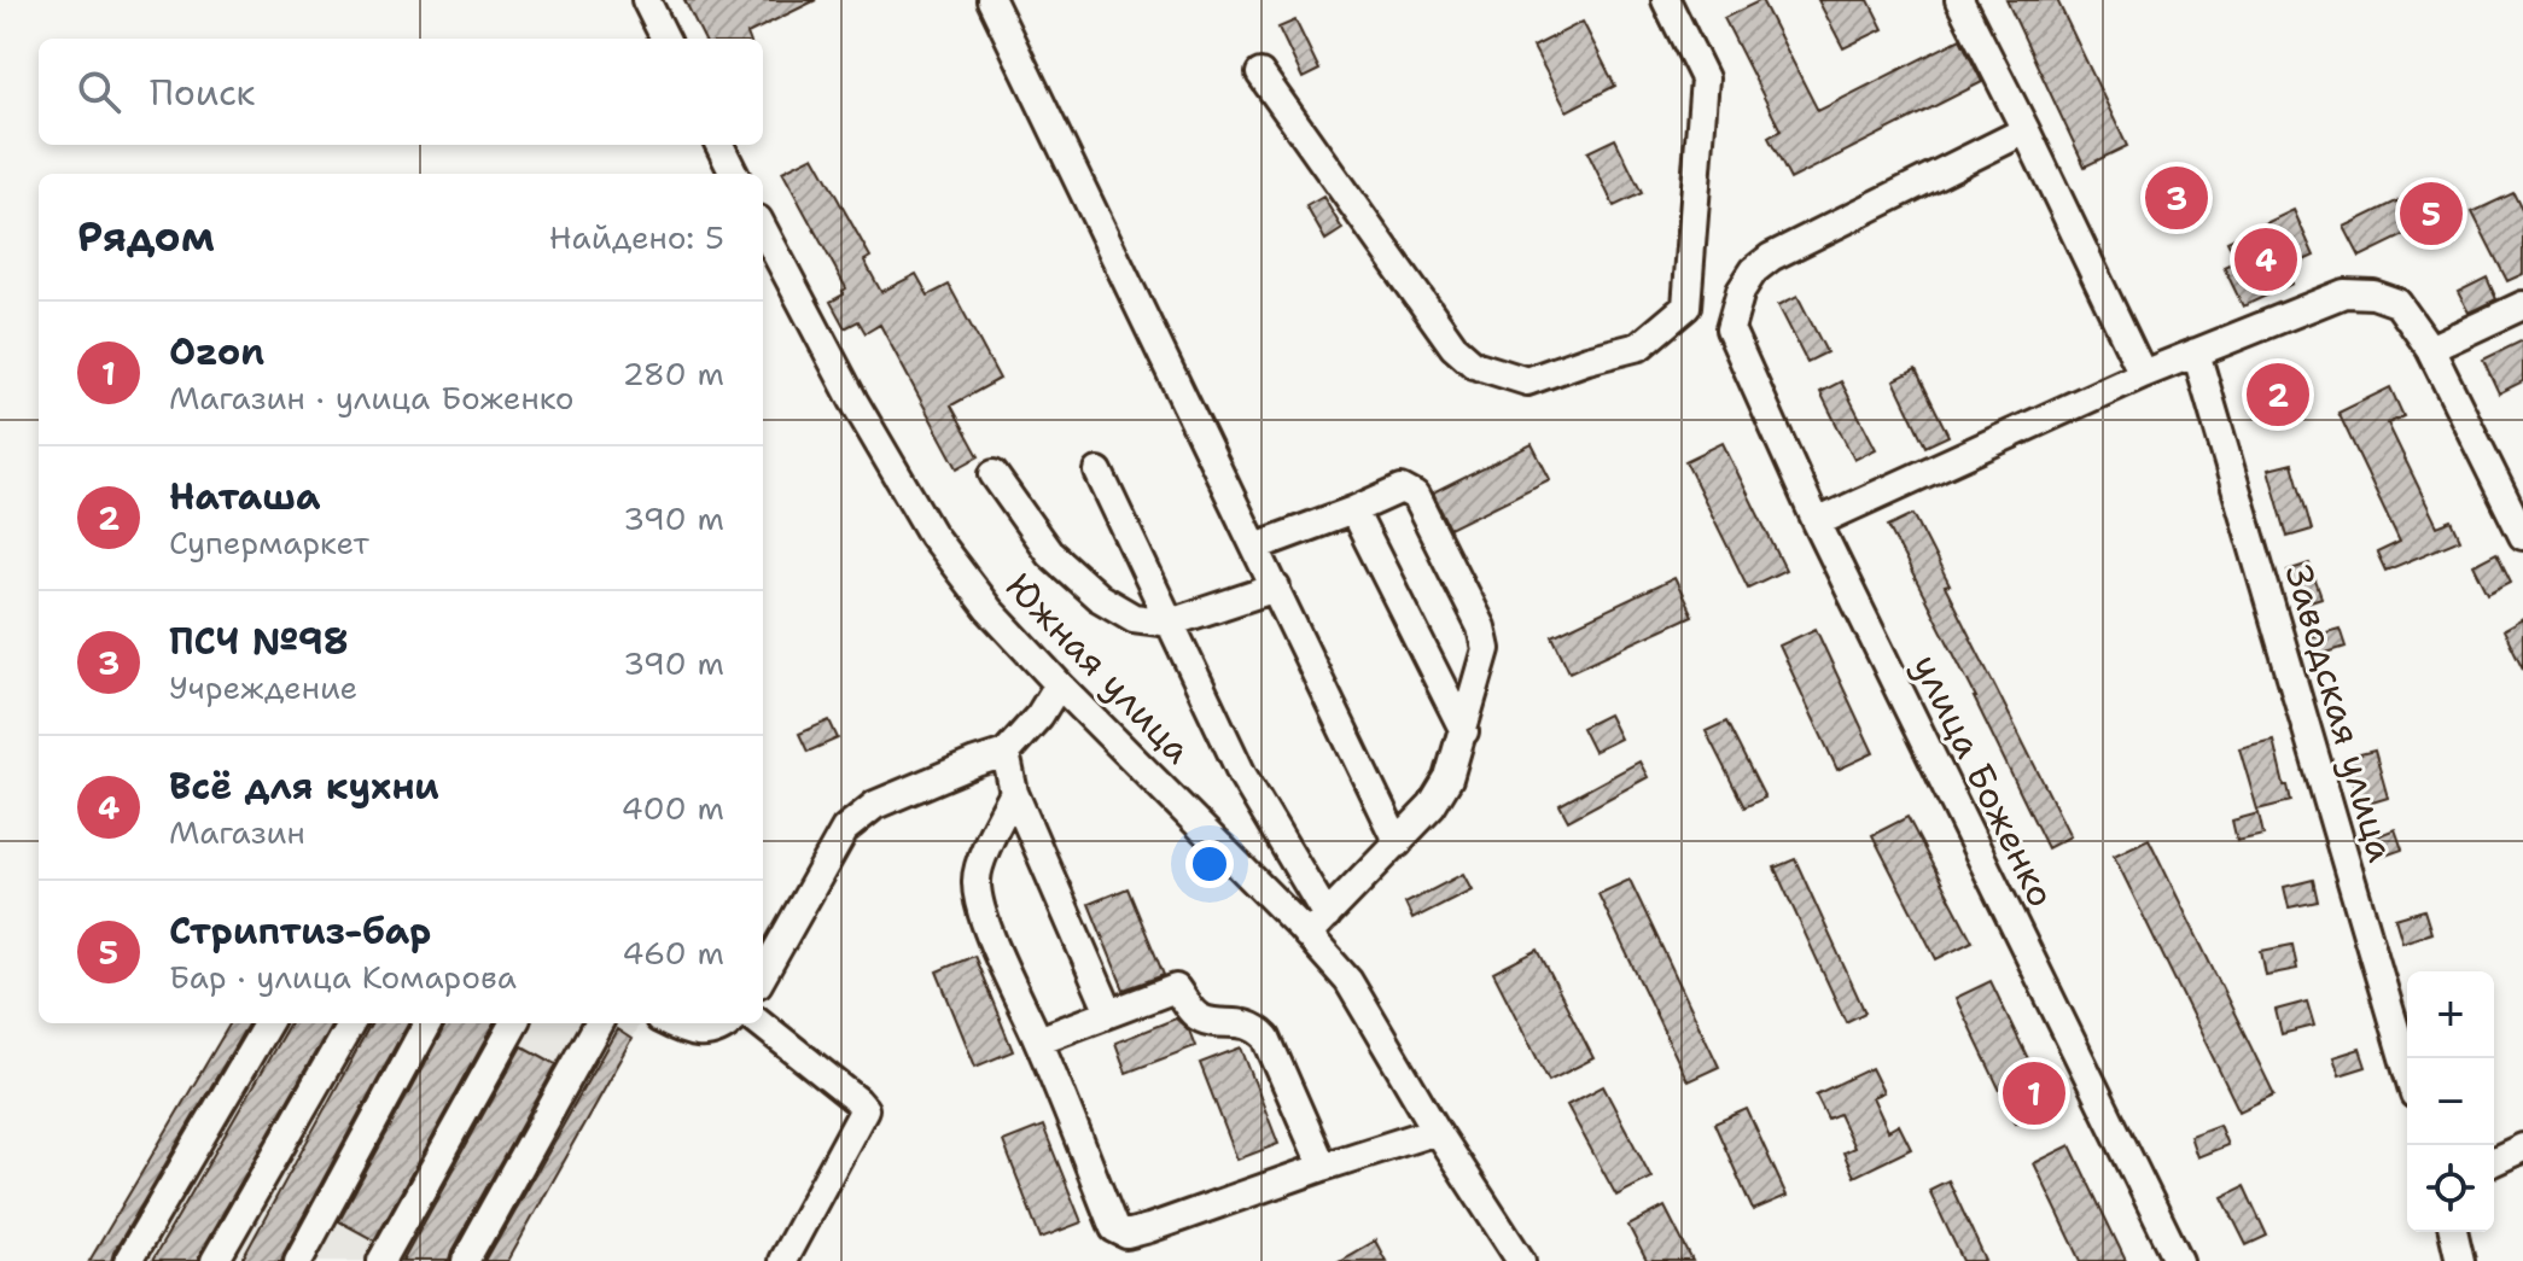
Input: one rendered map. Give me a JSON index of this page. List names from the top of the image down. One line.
{"streets":{"street":["Южная улица","Заводская улица","улица Боженко"]},"page":{"search":"Поиск","pins":["3","5","4","2","1"],"heading":["Рядом","Найдено: 5"],"list":[{"mark":"1","name":"Ozon","note":"Магазин · улица Боженко","value":"280 m"},{"mark":"2","name":"Наташа","note":"Супермаркет","value":"390 m"},{"mark":"3","name":"ПСЧ №98","note":"Учреждение","value":"390 m"},{"mark":"4","name":"Всё для кухни","note":"Магазин","value":"400 m"},{"mark":"5","name":"Стриптиз-бар","note":"Бар · улица Комарова","value":"460 m"}],"map_buttons":["+","−"]}}
